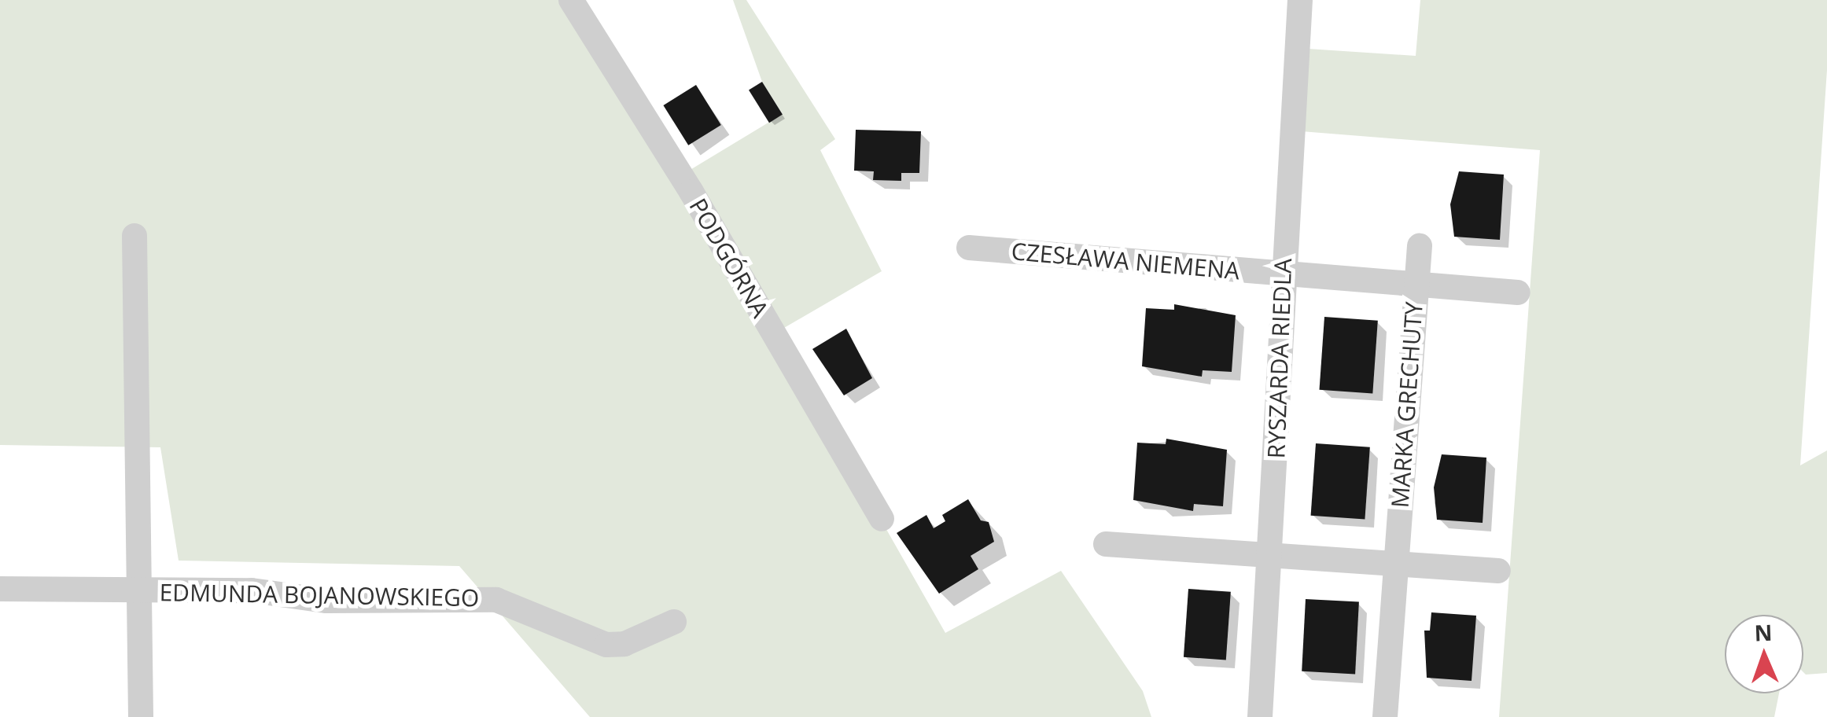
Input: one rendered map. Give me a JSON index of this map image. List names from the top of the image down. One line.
{"streets":{"street":["PODGÓRNA","CZESŁAWA NIEMENA","RYSZARDA RIEDLA","MARKA GRECHUTY","EDMUNDA BOJANOWSKIEGO"]},"crossings":[["CZESŁAWA NIEMENA","RYSZARDA RIEDLA"],["CZESŁAWA NIEMENA","MARKA GRECHUTY"]],"north":"top"}
